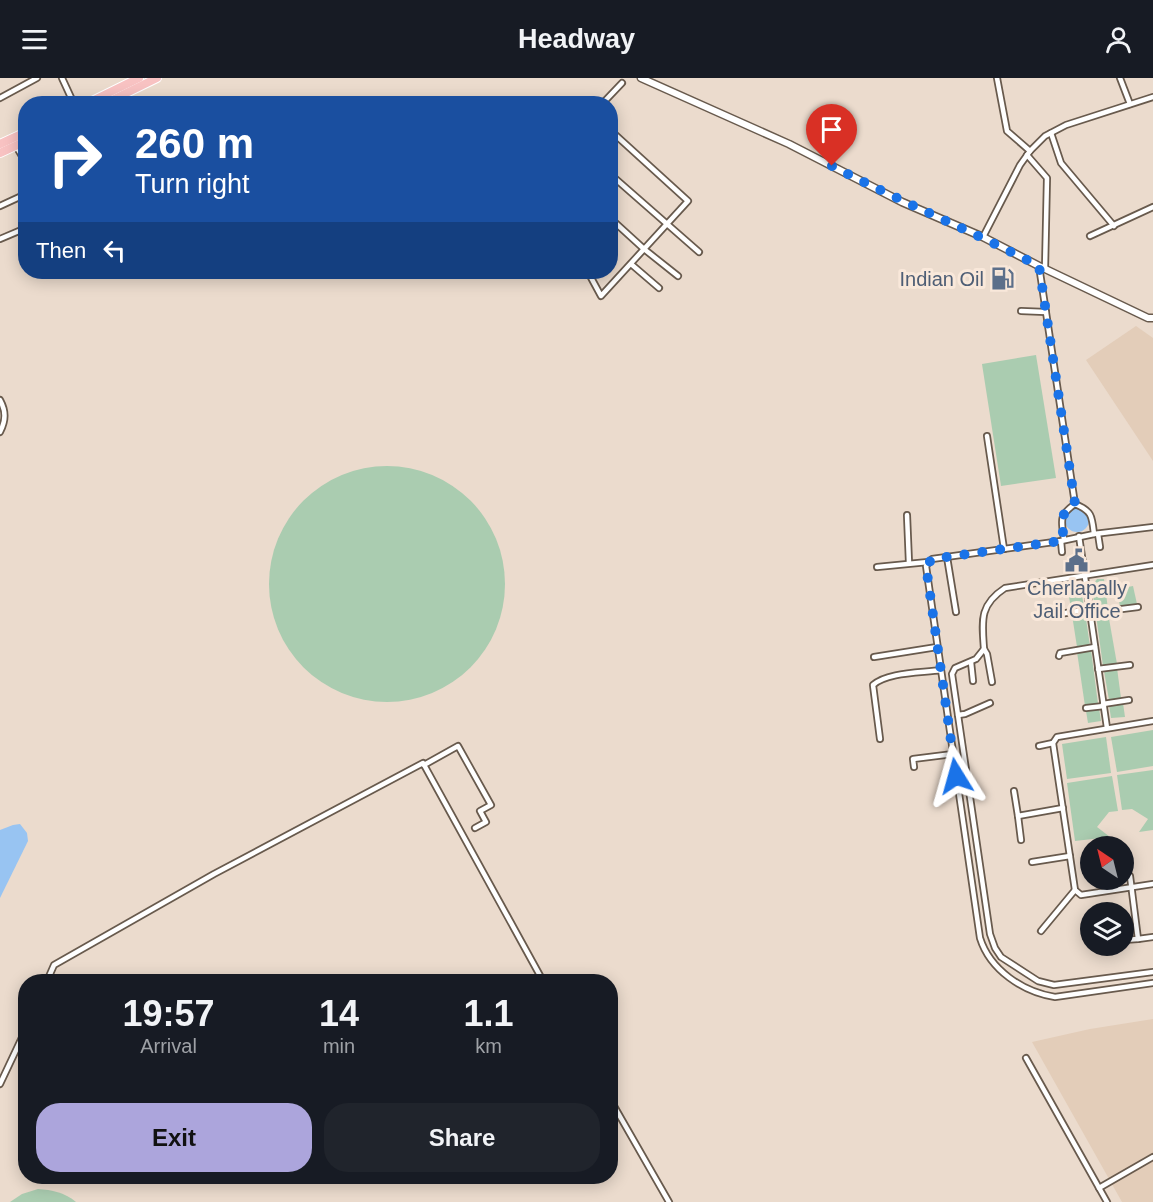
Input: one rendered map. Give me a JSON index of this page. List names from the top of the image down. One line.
{"places":{"fuel station":["Indian Oil"],"public building":["Cherlapally Jail Office"]},"north":"top left","page":{"header":"Headway","turn":["260 m","Turn right"],"then":"Then","eta":["19:57","Arrival","14","min","1.1","km"],"buttons":["Exit","Share"]}}
